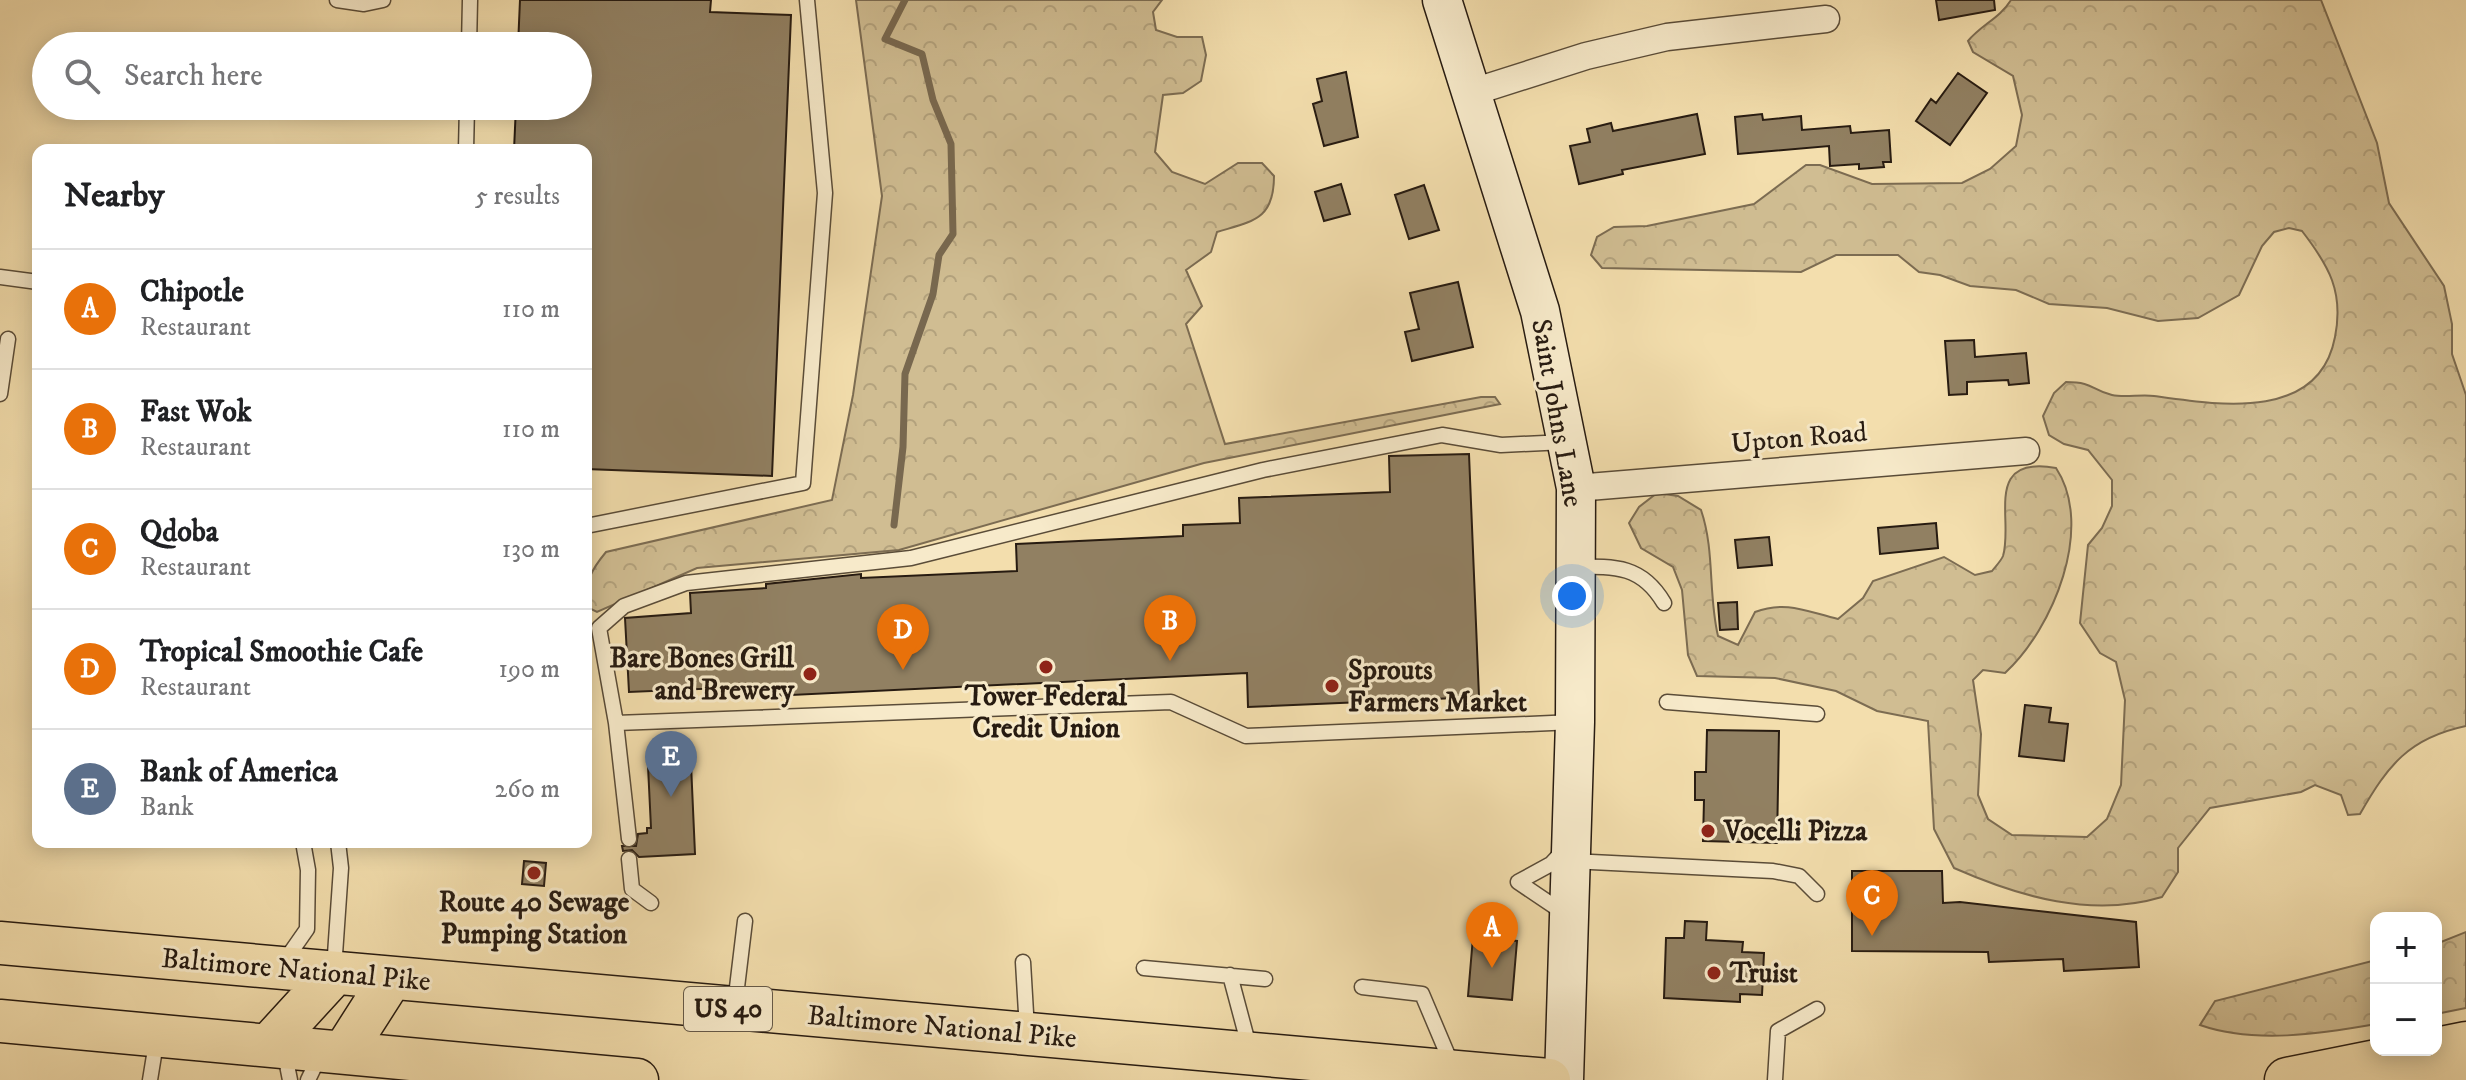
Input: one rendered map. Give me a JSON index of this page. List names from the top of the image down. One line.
{"streets":{"main road":["Baltimore National Pike","US 40"],"street":["Saint Johns Lane","Upton Road"]},"crossings":[["Saint Johns Lane","Upton Road"]],"places":["Tower Federal Credit Union","Bare Bones Grill and Brewery","Sprouts Farmers Market","Vocelli Pizza","Route 40 Sewage Pumping Station","Truist"],"page":{"search":"Search here","heading":["Nearby","5 results"],"list":[{"mark":"A","name":"Chipotle","note":"Restaurant","value":"110 m"},{"mark":"B","name":"Fast Wok","note":"Restaurant","value":"110 m"},{"mark":"C","name":"Qdoba","note":"Restaurant","value":"130 m"},{"mark":"D","name":"Tropical Smoothie Cafe","note":"Restaurant","value":"190 m"},{"mark":"E","name":"Bank of America","note":"Bank","value":"260 m"}],"pins":["B","D","E","C","A"],"map_buttons":["+","−"]}}
